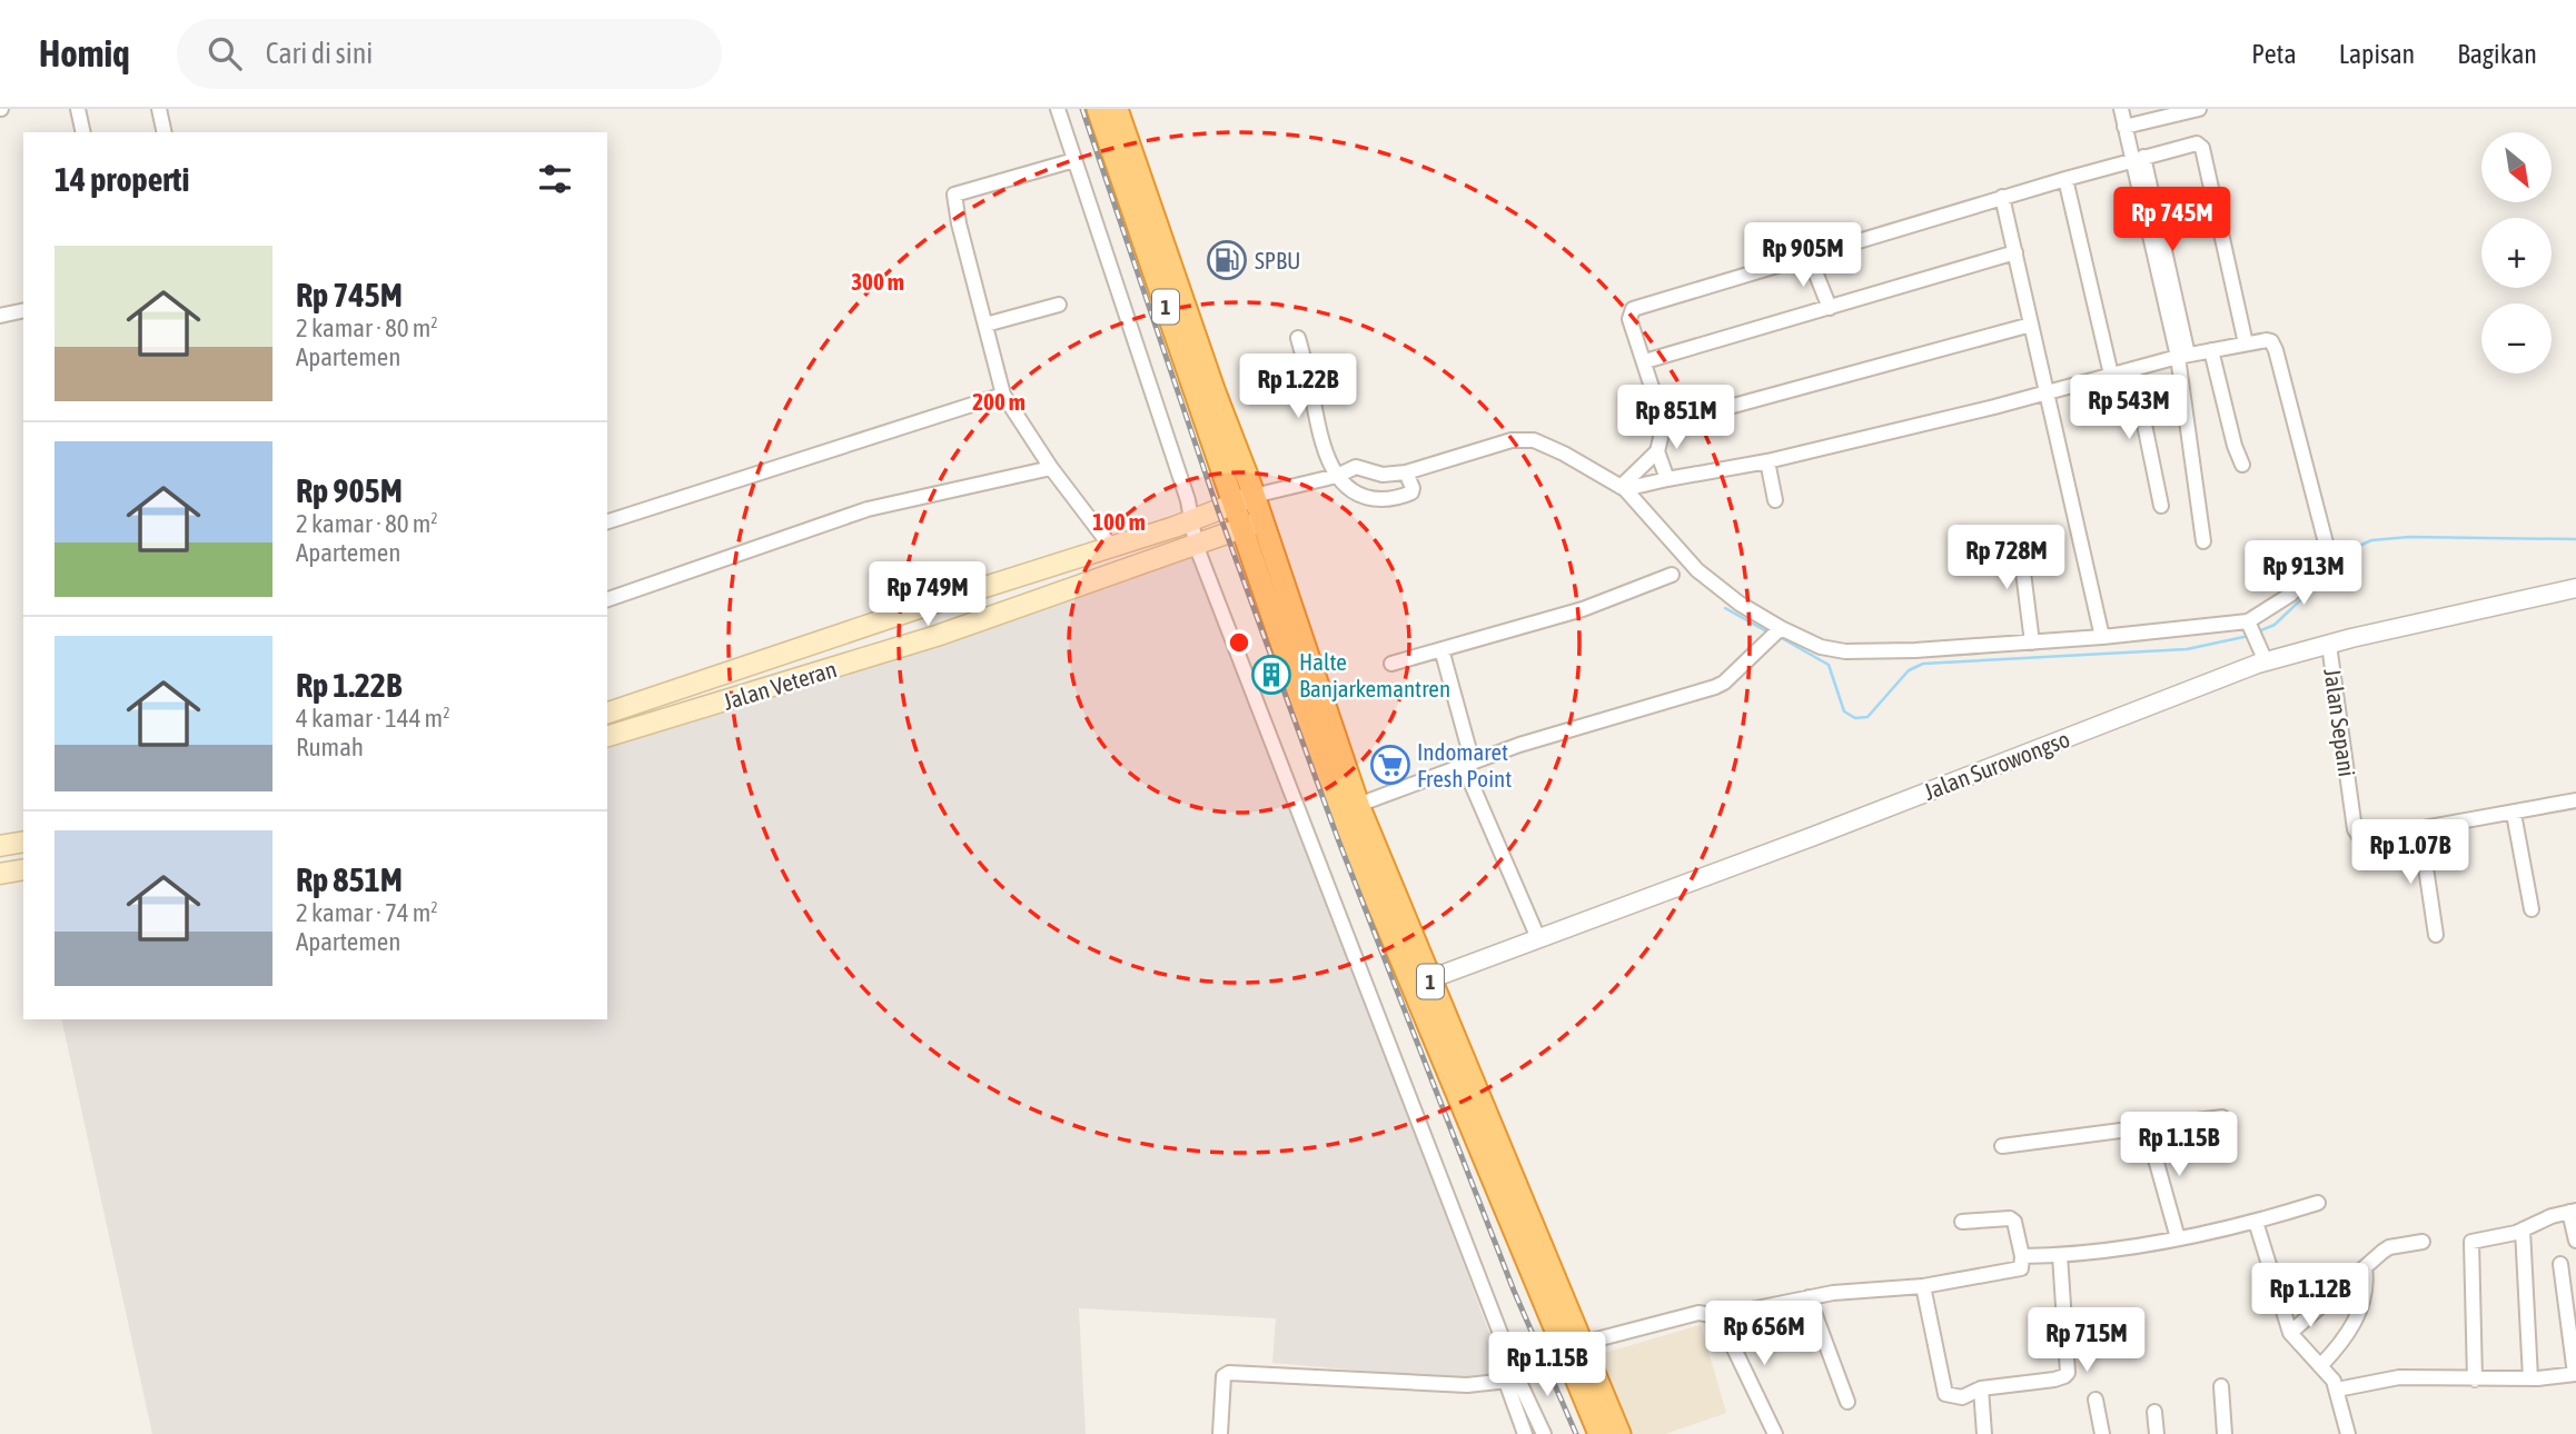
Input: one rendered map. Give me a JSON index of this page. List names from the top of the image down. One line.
{"streets":{"highway":["1"],"main road":["Jalan Veteran"],"street":["Jalan Sepani","Jalan Surowongso"]},"crossings":[["1","Jalan Veteran"],["1","Jalan Surowongso"],["Jalan Sepani","Jalan Surowongso"]],"places":{"fuel station":["SPBU"],"building":["Halte Banjarkemantren"],"supermarket":["Indomaret Fresh Point"]},"north":"bottom right","page":{"header":"Homiq","search":"Cari di sini","nav":["Peta","Lapisan","Bagikan"],"map_buttons":["+","−"],"heading":"14 properti","price":["Rp 745M","Rp 905M","Rp 1.22B","Rp 543M","Rp 851M","Rp 728M","Rp 913M","Rp 749M","Rp 1.07B","Rp 1.15B","Rp 1.12B","Rp 656M","Rp 715M","Rp 1.15B"],"list":[{"name":"Rp 745M","note":"2 kamar · 80 m² · Apartemen"},{"name":"Rp 905M","note":"2 kamar · 80 m² · Apartemen"},{"name":"Rp 1.22B","note":"4 kamar · 144 m² · Rumah"},{"name":"Rp 851M","note":"2 kamar · 74 m² · Apartemen"}]},"rings":["300 m","200 m","100 m"]}
